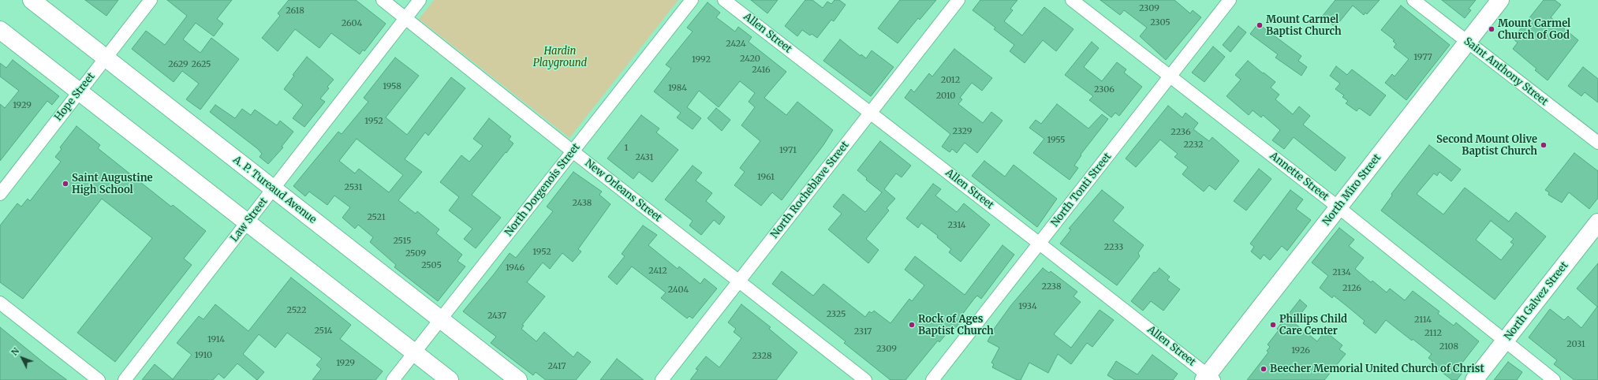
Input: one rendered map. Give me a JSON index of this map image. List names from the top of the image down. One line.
{"streets":{"street":["Allen Street","Saint Anthony Street","Hope Street","Annette Street","A. P. Tureaud Avenue","North Dorgenois Street","North Rocheblave Street","North Tonti Street","North Miro Street","New Orleans Street","Law Street","North Galvez Street"]},"crossings":[["Allen Street","North Rocheblave Street"],["Allen Street","North Tonti Street"],["Allen Street","North Miro Street"],["Saint Anthony Street","North Miro Street"],["Hope Street","A. P. Tureaud Avenue"],["Annette Street","North Tonti Street"],["Annette Street","North Miro Street"],["Annette Street","North Galvez Street"],["A. P. Tureaud Avenue","North Dorgenois Street"],["A. P. Tureaud Avenue","Law Street"],["North Dorgenois Street","New Orleans Street"],["North Rocheblave Street","New Orleans Street"],["New Orleans Street","Law Street"]],"parks":["Hardin Playground"],"places":["Mount Carmel Baptist Church","Mount Carmel Church of God","Second Mount Olive Baptist Church","Saint Augustine High School","Rock of Ages Baptist Church","Phillips Child Care Center","Beecher Memorial United Church of Christ"],"house_numbers":["2309","2618","2305","2604","2424","1977","2420","1992","2629","2625","2416","2012","1958","1984","2306","2010","1929","1952","2329","2236","1955","2232","1","1971","2431","1961","2531","2438","2521","2314","2515","2233","1952","2509","2505","1946","2412","2134","2238","2126","2404","1934","2522","2325","2437","2114","2514","2317","2112","1914","2031","2108","2309","1926","1910","2328","1929","2417"],"north":"top left"}
